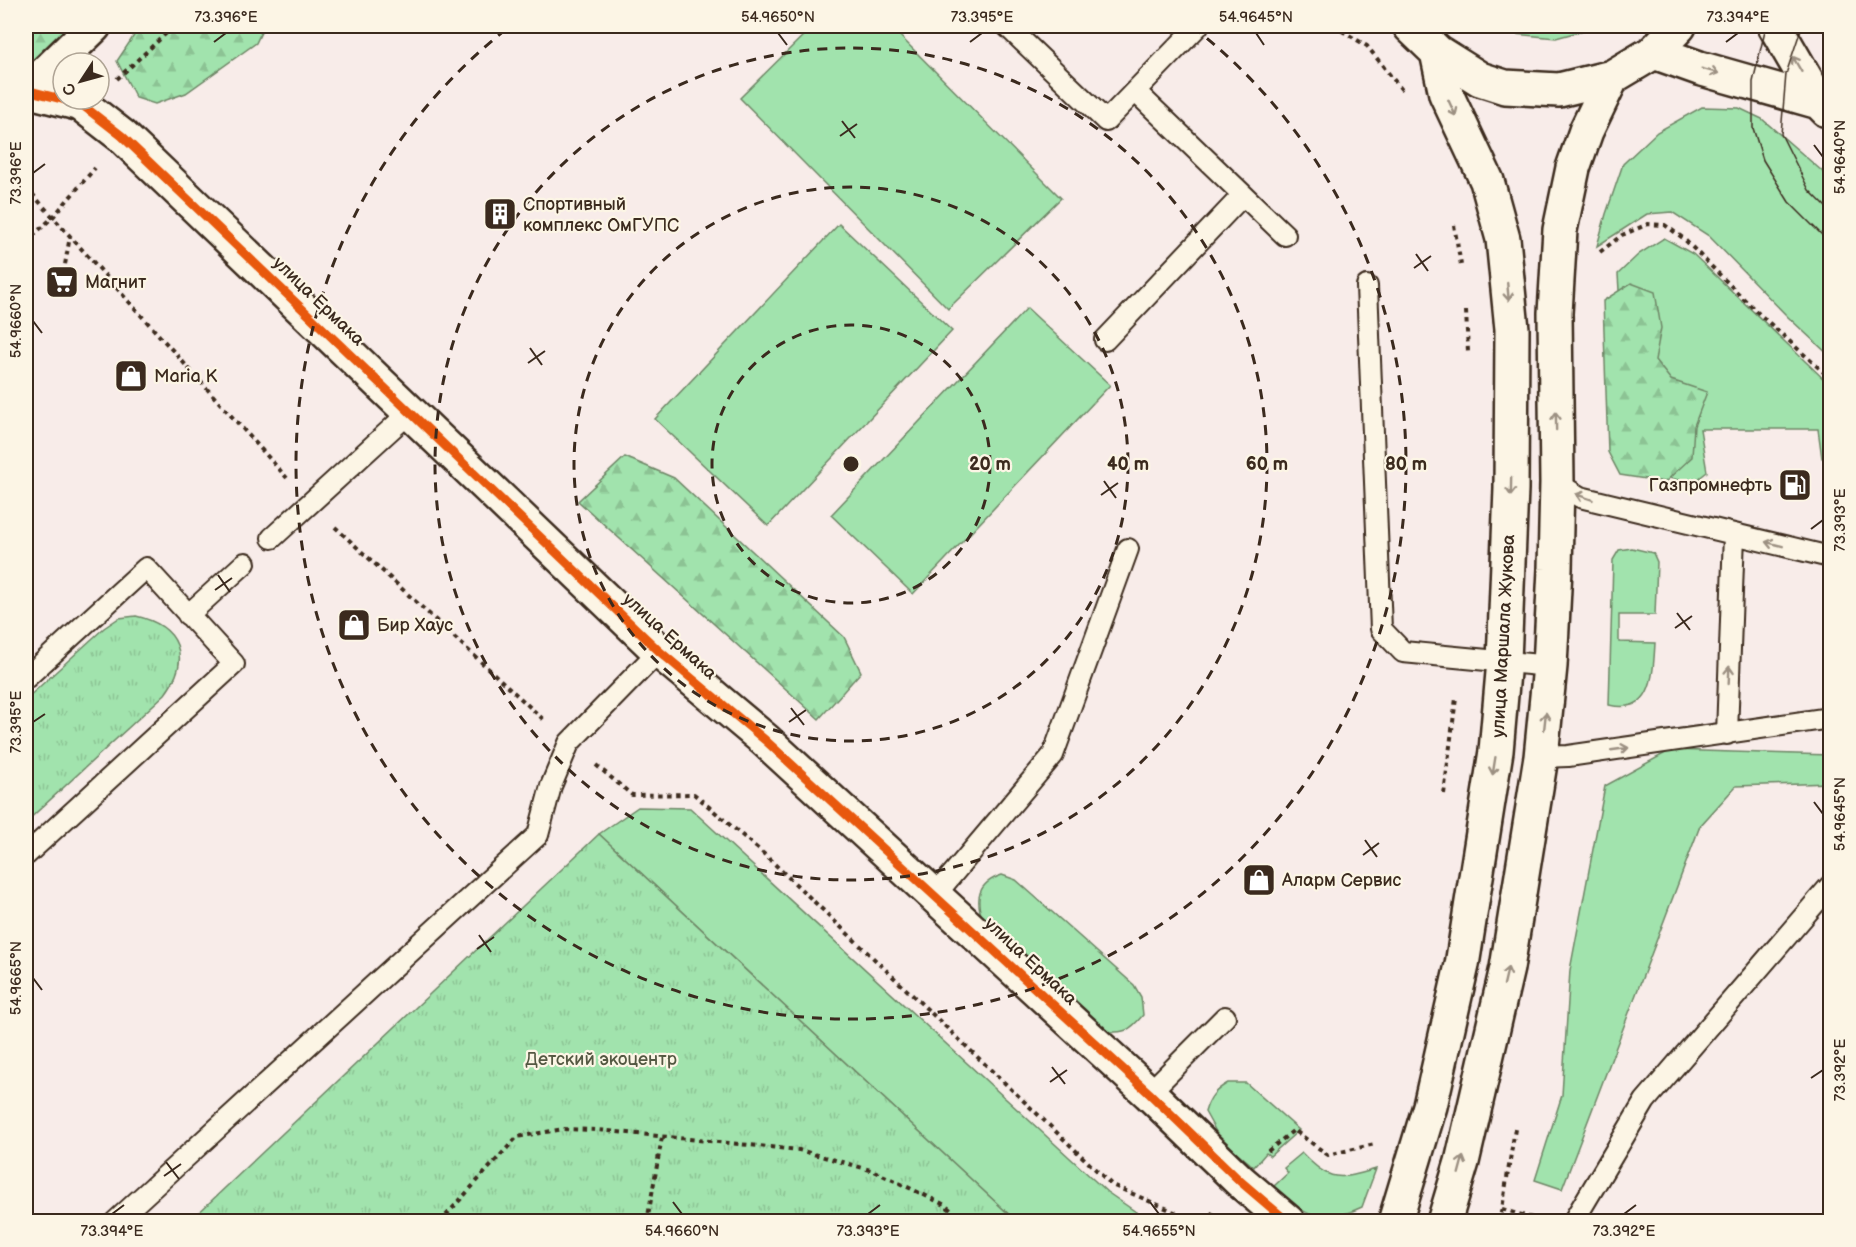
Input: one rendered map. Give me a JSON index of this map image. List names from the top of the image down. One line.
{"streets":{"main road":["улица Ермака","улица Маршала Жукова"]},"parks":["Детский экоцентр"],"places":{"building":["Спортивный комплекс ОмГУПС"],"supermarket":["Магнит"],"shop":["Maria K","Бир Хаус","Аларм Сервис"],"fuel station":["Газпромнефть"]},"north":"bottom left","coordinates":["73.396°E","54.9650°N","73.395°E","54.9645°N","73.394°E","54.9640°N","54.9660°N","73.393°E","54.9665°N","73.392°E","54.9655°N"],"rings":["20 m","40 m","60 m","80 m"]}
